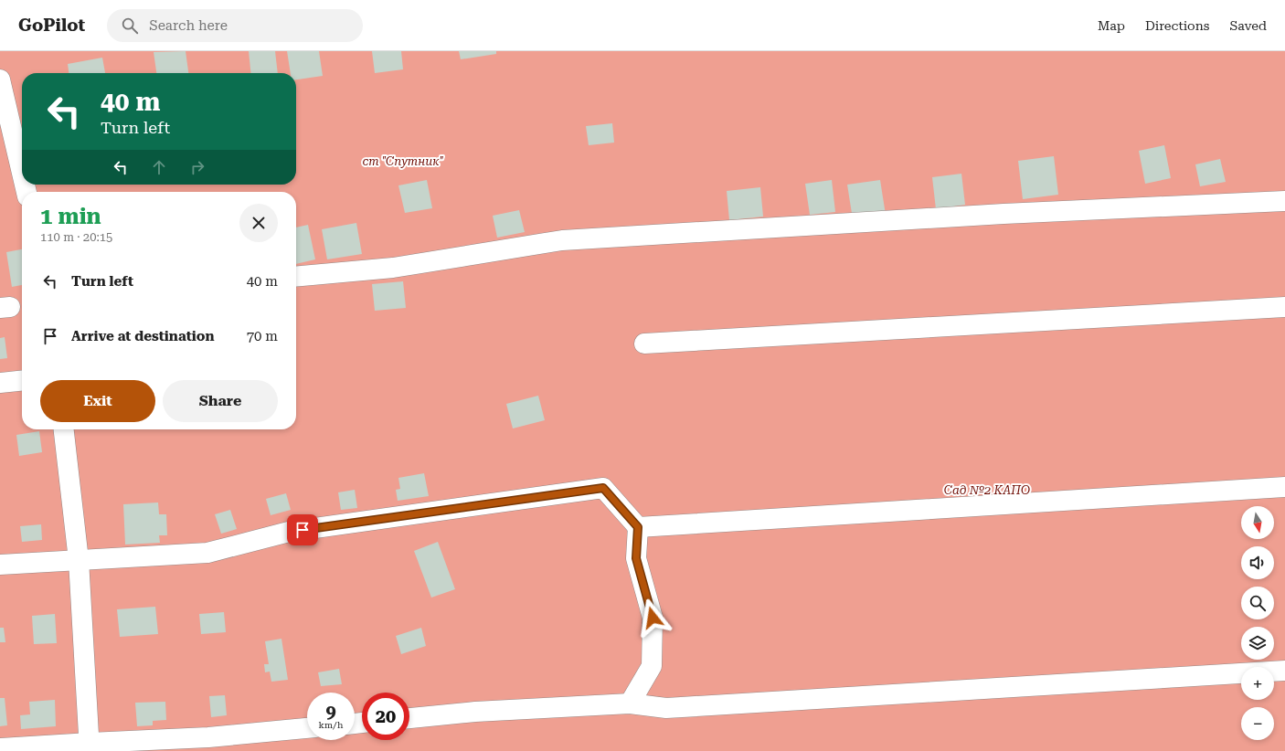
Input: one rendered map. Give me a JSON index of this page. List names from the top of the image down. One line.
{"parks":["ст \"Спутник\"","Сад №2 КАПО"],"north":"bottom","page":{"header":"GoPilot","search":"Search here","nav":["Map","Directions","Saved"],"turn":["40 m","Turn left"],"heading":["1 min","110 m · 20:15"],"list":[{"name":"Turn left","value":"40 m"},{"name":"Arrive at destination","value":"70 m"}],"buttons":["Exit","Share"],"map_buttons":["+","−"],"speed":"9 km/h","limit":"20"}}
